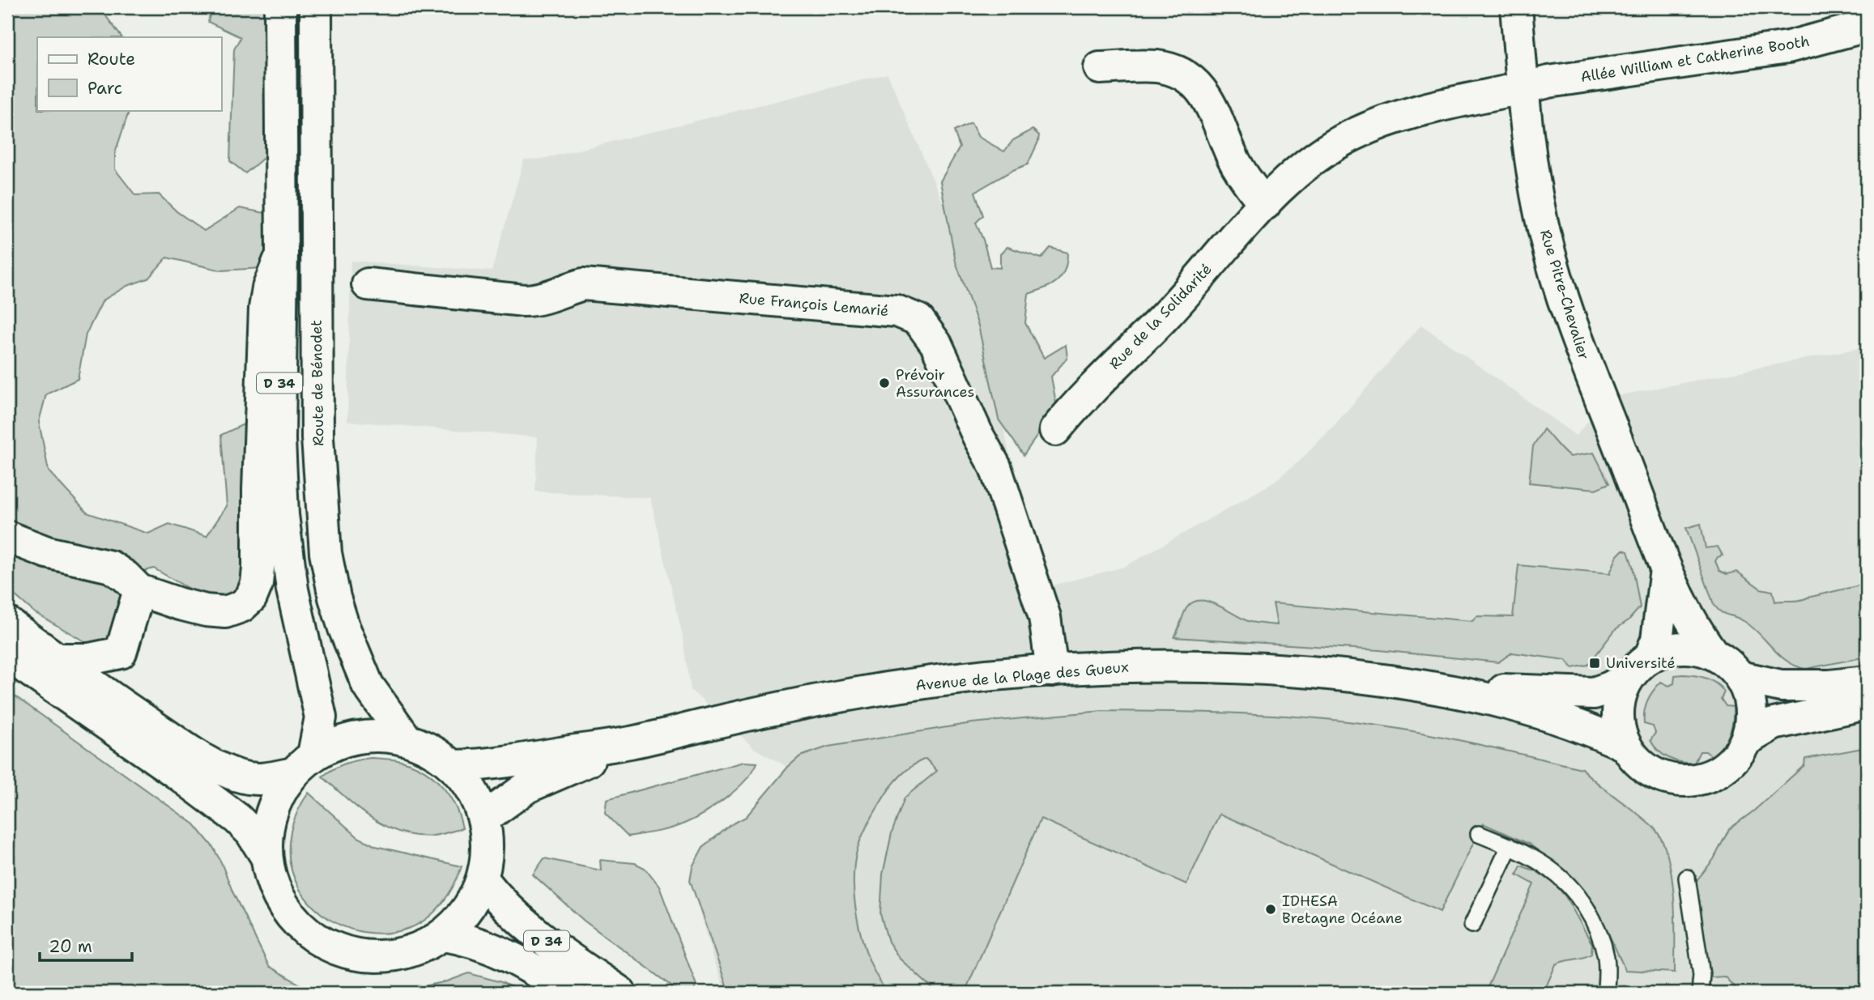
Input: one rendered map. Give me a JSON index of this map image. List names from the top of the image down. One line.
{"streets":{"street":["Allée William et Catherine Booth","Rue Pitre-Chevalier","Rue François Lemarié","Rue de la Solidarité","D 34","Route de Bénodet","Avenue de la Plage des Gueux"]},"crossings":[["Allée William et Catherine Booth","Rue Pitre-Chevalier"],["Allée William et Catherine Booth","Rue de la Solidarité"],["Rue Pitre-Chevalier","Rue de la Solidarité"],["Rue Pitre-Chevalier","Avenue de la Plage des Gueux"],["Rue François Lemarié","Avenue de la Plage des Gueux"]],"places":{"other":["Prévoir Assurances","IDHESA Bretagne Océane"],"transit":["Université"]},"legend":["Route","Parc"],"scale_bar":"20 m"}
